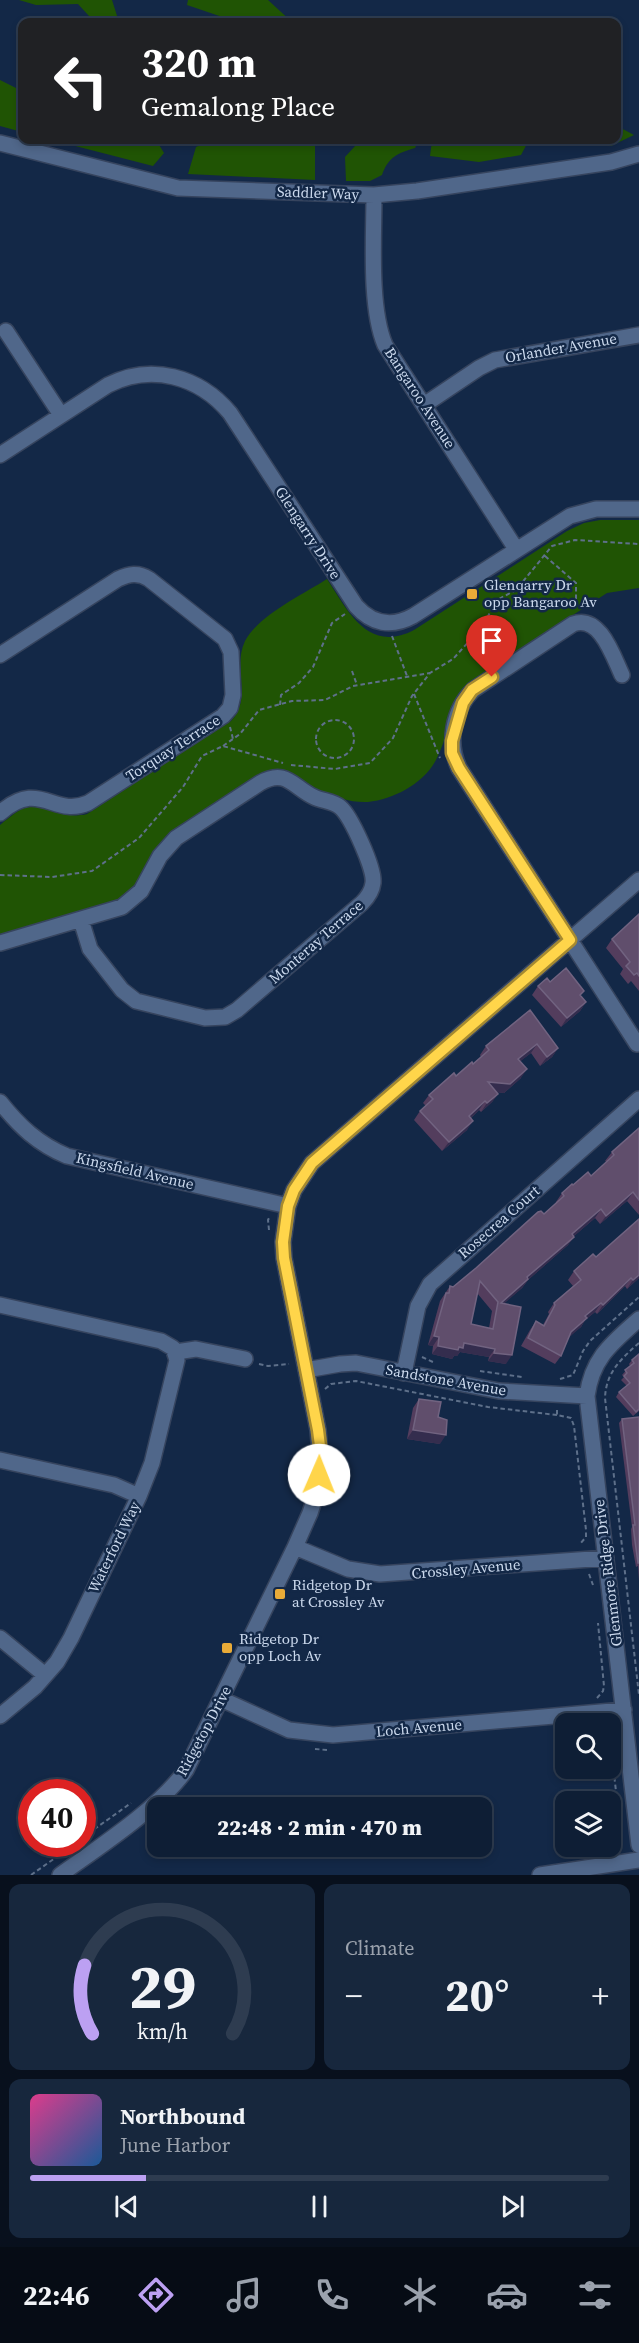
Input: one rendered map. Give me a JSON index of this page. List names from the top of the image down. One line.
{"streets":{"street":["Saddler Way","Orlander Avenue","Bangaroo Avenue","Glengarry Drive","Torquay Terrace","Monteray Terrace","Kingsfield Avenue","Rosecrea Court","Sandstone Avenue","Waterford Way","Crossley Avenue","Glenmore Ridge Drive","Loch Avenue","Ridgetop Drive"]},"crossings":[["Saddler Way","Bangaroo Avenue"],["Orlander Avenue","Bangaroo Avenue"],["Kingsfield Avenue","Ridgetop Drive"],["Rosecrea Court","Sandstone Avenue"],["Sandstone Avenue","Glenmore Ridge Drive"],["Sandstone Avenue","Ridgetop Drive"],["Crossley Avenue","Glenmore Ridge Drive"],["Crossley Avenue","Ridgetop Drive"],["Glenmore Ridge Drive","Loch Avenue"],["Loch Avenue","Ridgetop Drive"]],"places":{"transit":["Glenqarry Dr opp Bangaroo Av","Ridgetop Dr at Crossley Av","Ridgetop Dr opp Loch Av"]},"page":{"turn":["320 m","Gemalong Place"],"limit":"40","trip":"22:48 · 2 min · 470 m","tile":"Climate","heat":["−","20°","+"],"song":["Northbound","June Harbor"],"tabs":"22:46","gauge":["29","km/h"]}}
